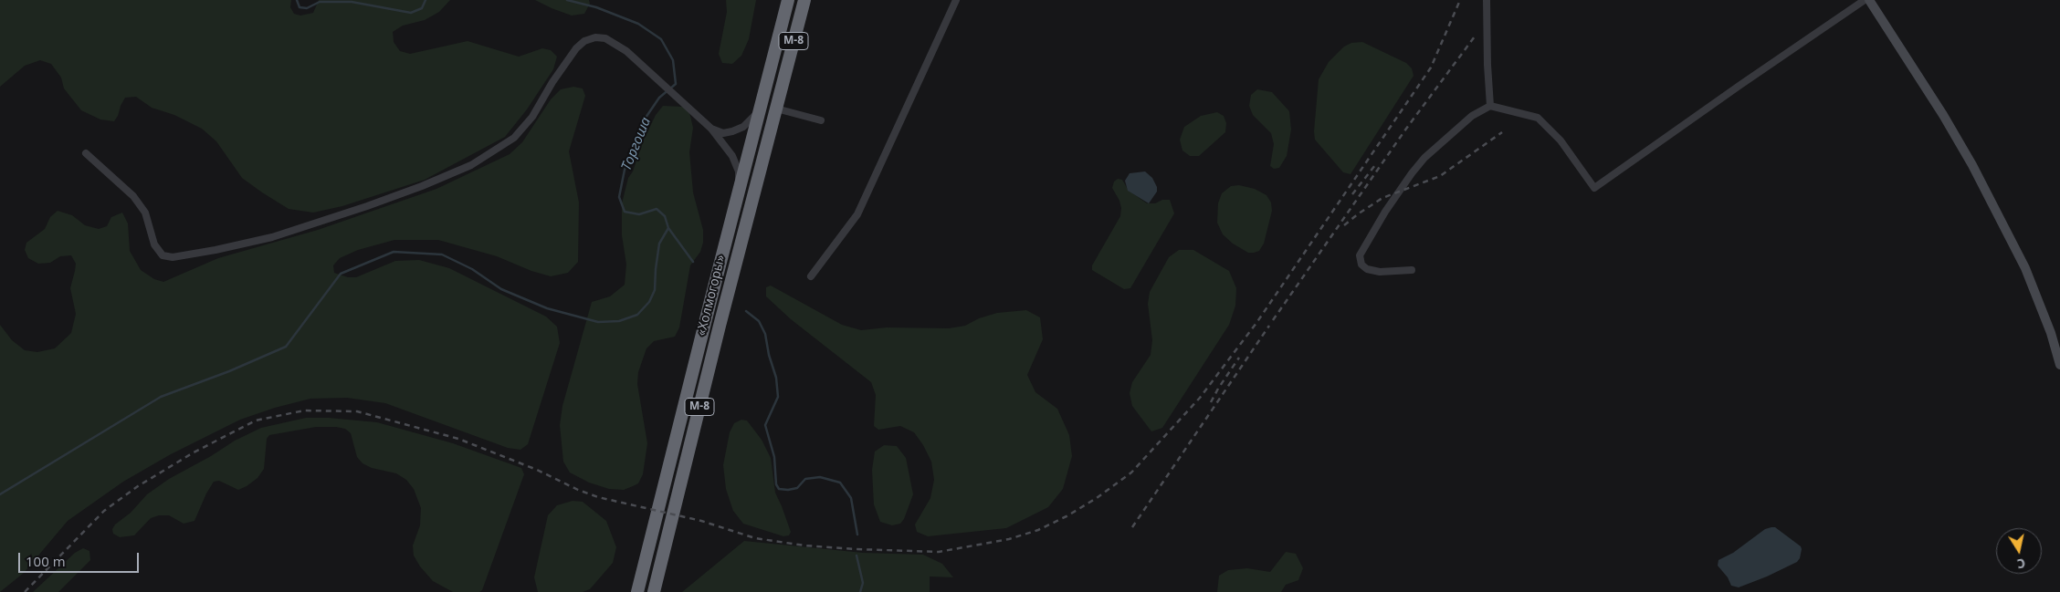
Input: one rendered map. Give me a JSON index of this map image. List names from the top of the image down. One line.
{"streets":{"highway":["М-8","«Холмогоры»"]},"crossings":[["М-8","«Холмогоры»"]],"water":["Торгоша"],"scale_bar":"100 m","north":"bottom"}
